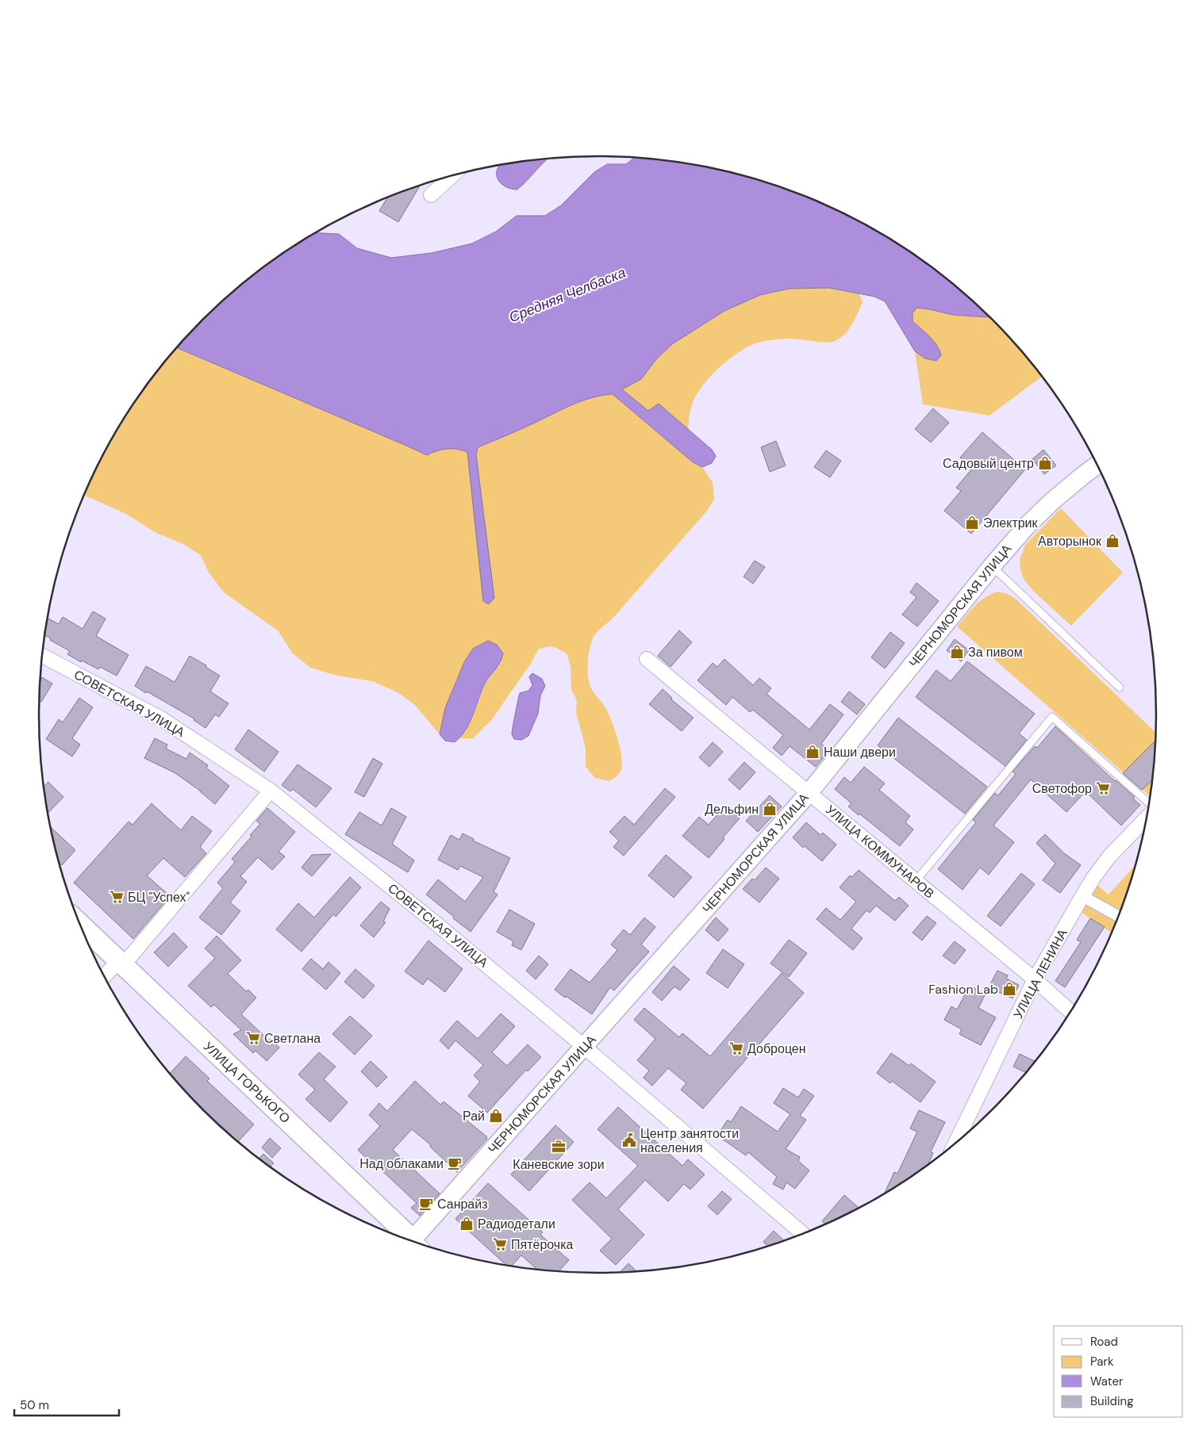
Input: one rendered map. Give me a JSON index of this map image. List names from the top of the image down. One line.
{"streets":{"main road":["УЛИЦА ГОРЬКОГО"],"street":["ЧЕРНОМОРСКАЯ УЛИЦА","СОВЕТСКАЯ УЛИЦА","УЛИЦА КОММУНАРОВ","УЛИЦА ЛЕНИНА"]},"crossings":[["ЧЕРНОМОРСКАЯ УЛИЦА","СОВЕТСКАЯ УЛИЦА"],["ЧЕРНОМОРСКАЯ УЛИЦА","УЛИЦА КОММУНАРОВ"],["УЛИЦА КОММУНАРОВ","УЛИЦА ЛЕНИНА"]],"water":["Средняя Челбаска"],"places":{"shop":["Садовый центр","Электрик","Авторынок","За пивом","Наши двери","Дельфин","Fashion Lab","Рай","Радиодетали"],"supermarket":["Светофор","БЦ \"Успех\"","Светлана","Доброцен","Пятёрочка"],"public building":["Центр занятости населения"],"office":["Каневские зори"],"cafe":["Над облаками","Санрайз"]},"legend":["Road","Park","Water","Building"],"scale_bar":"50 m"}
